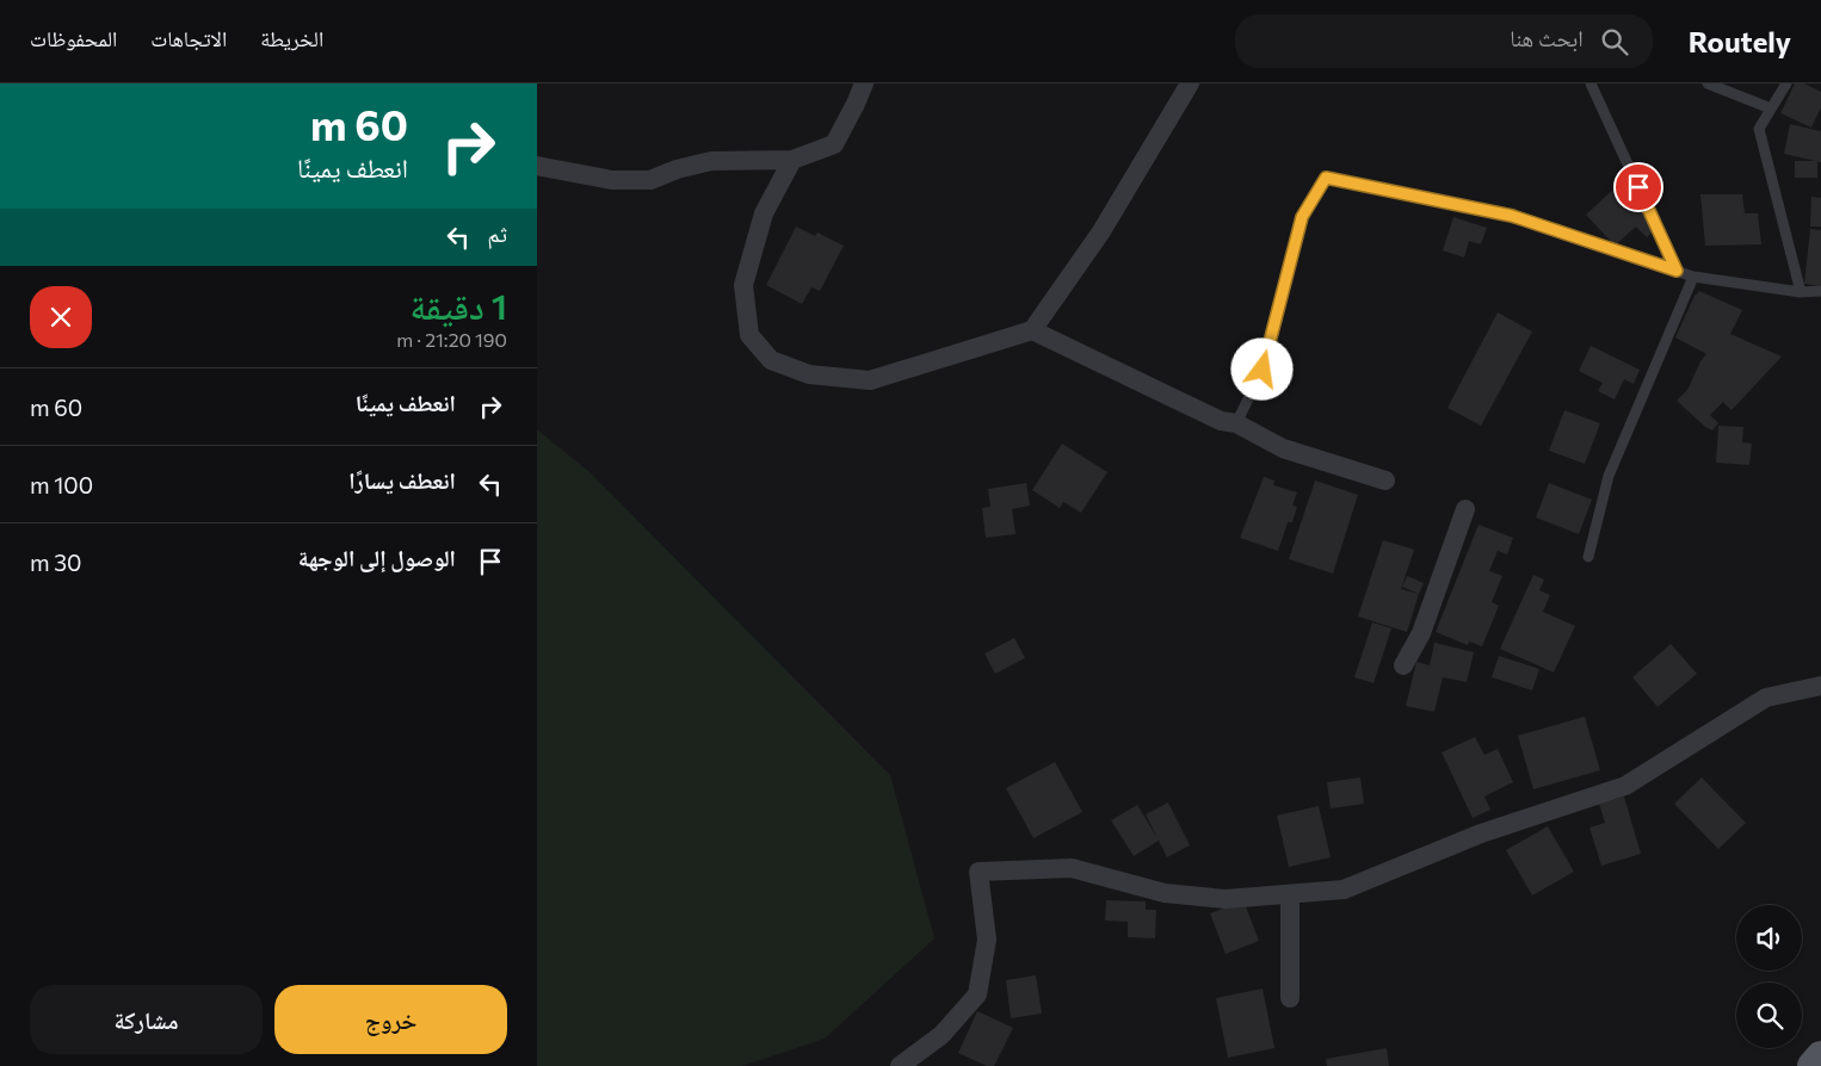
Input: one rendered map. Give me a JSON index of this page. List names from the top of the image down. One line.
{"page":{"header":"Routely","search":"ابحث هنا","nav":["الخريطة","الاتجاهات","المحفوظات"],"turn":["60 m","انعطف يمينًا"],"then":"ثم","heading":["1 دقيقة","190 m · 21:20"],"list":[{"name":"انعطف يمينًا","value":"60 m"},{"name":"انعطف يسارًا","value":"100 m"},{"name":"الوصول إلى الوجهة","value":"30 m"}],"buttons":["خروج","مشاركة"]}}
